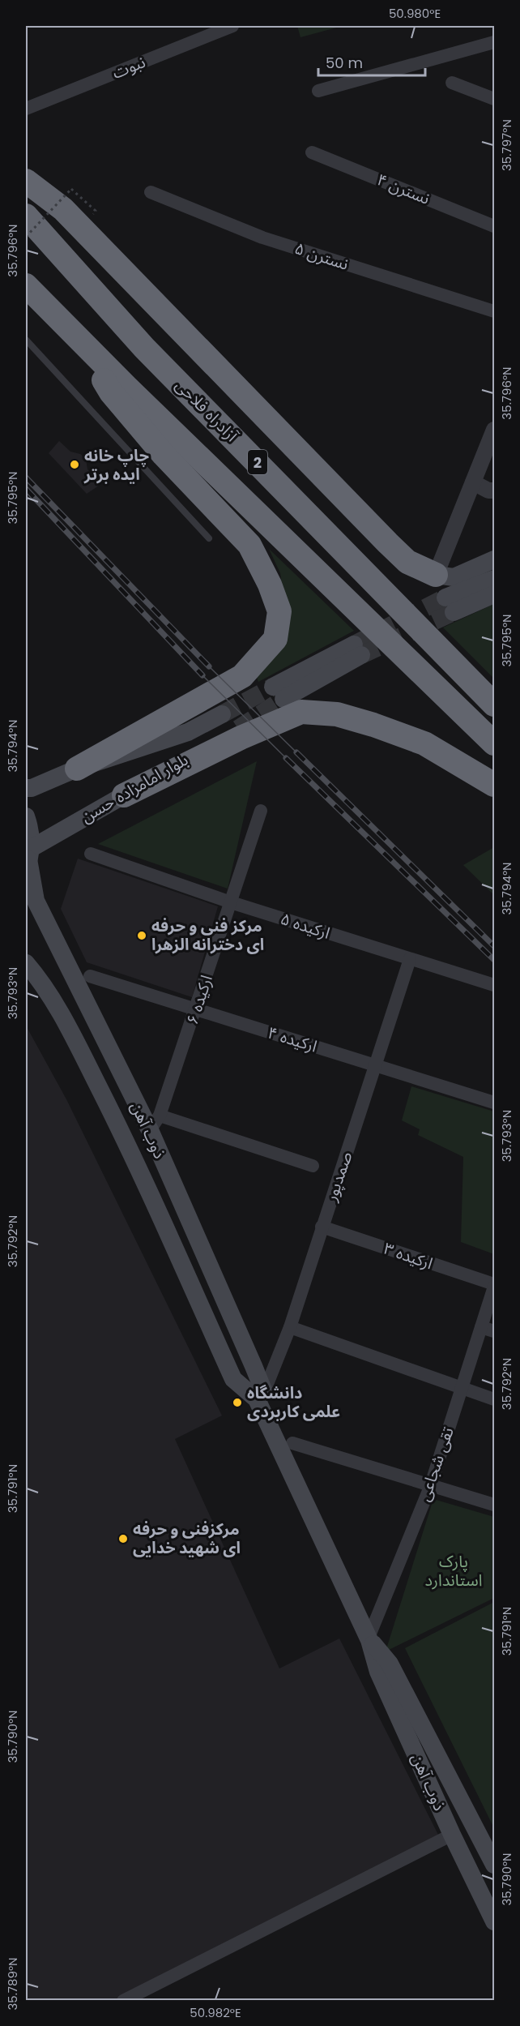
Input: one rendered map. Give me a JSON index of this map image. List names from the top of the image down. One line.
{"streets":{"highway":["آزادراه فلاحی","2"],"main road":["بلوار امامزاده حسن","ذوب آهن"],"street":["نبوت","نسترن ۴","نسترن ۵","ارکیده ۵","ارکیده ۶","ارکیده ۴","صمدپور","ارکیده ۳","تقی شجاعی"]},"crossings":[["بلوار امامزاده حسن","ذوب آهن"],["ارکیده ۵","ارکیده ۶"],["ارکیده ۵","صمدپور"],["ارکیده ۶","ارکیده ۴"],["ارکیده ۶","ذوب آهن"],["ارکیده ۴","صمدپور"],["ذوب آهن","صمدپور"],["ذوب آهن","تقی شجاعی"],["صمدپور","ارکیده ۳"],["ارکیده ۳","تقی شجاعی"]],"parks":["پارک استاندارد"],"places":["چاپ خانه ایده برتر","مرکز فنی و حرفه ای دخترانه الزهرا","دانشگاه علمی کاربردی","مرکزفنی و حرفه ای شهید خدایی"],"scale_bar":"50 m","coordinates":["50.980°E","35.797°N","35.796°N","35.795°N","35.794°N","35.793°N","35.792°N","35.791°N","35.790°N","35.789°N","50.982°E"]}
